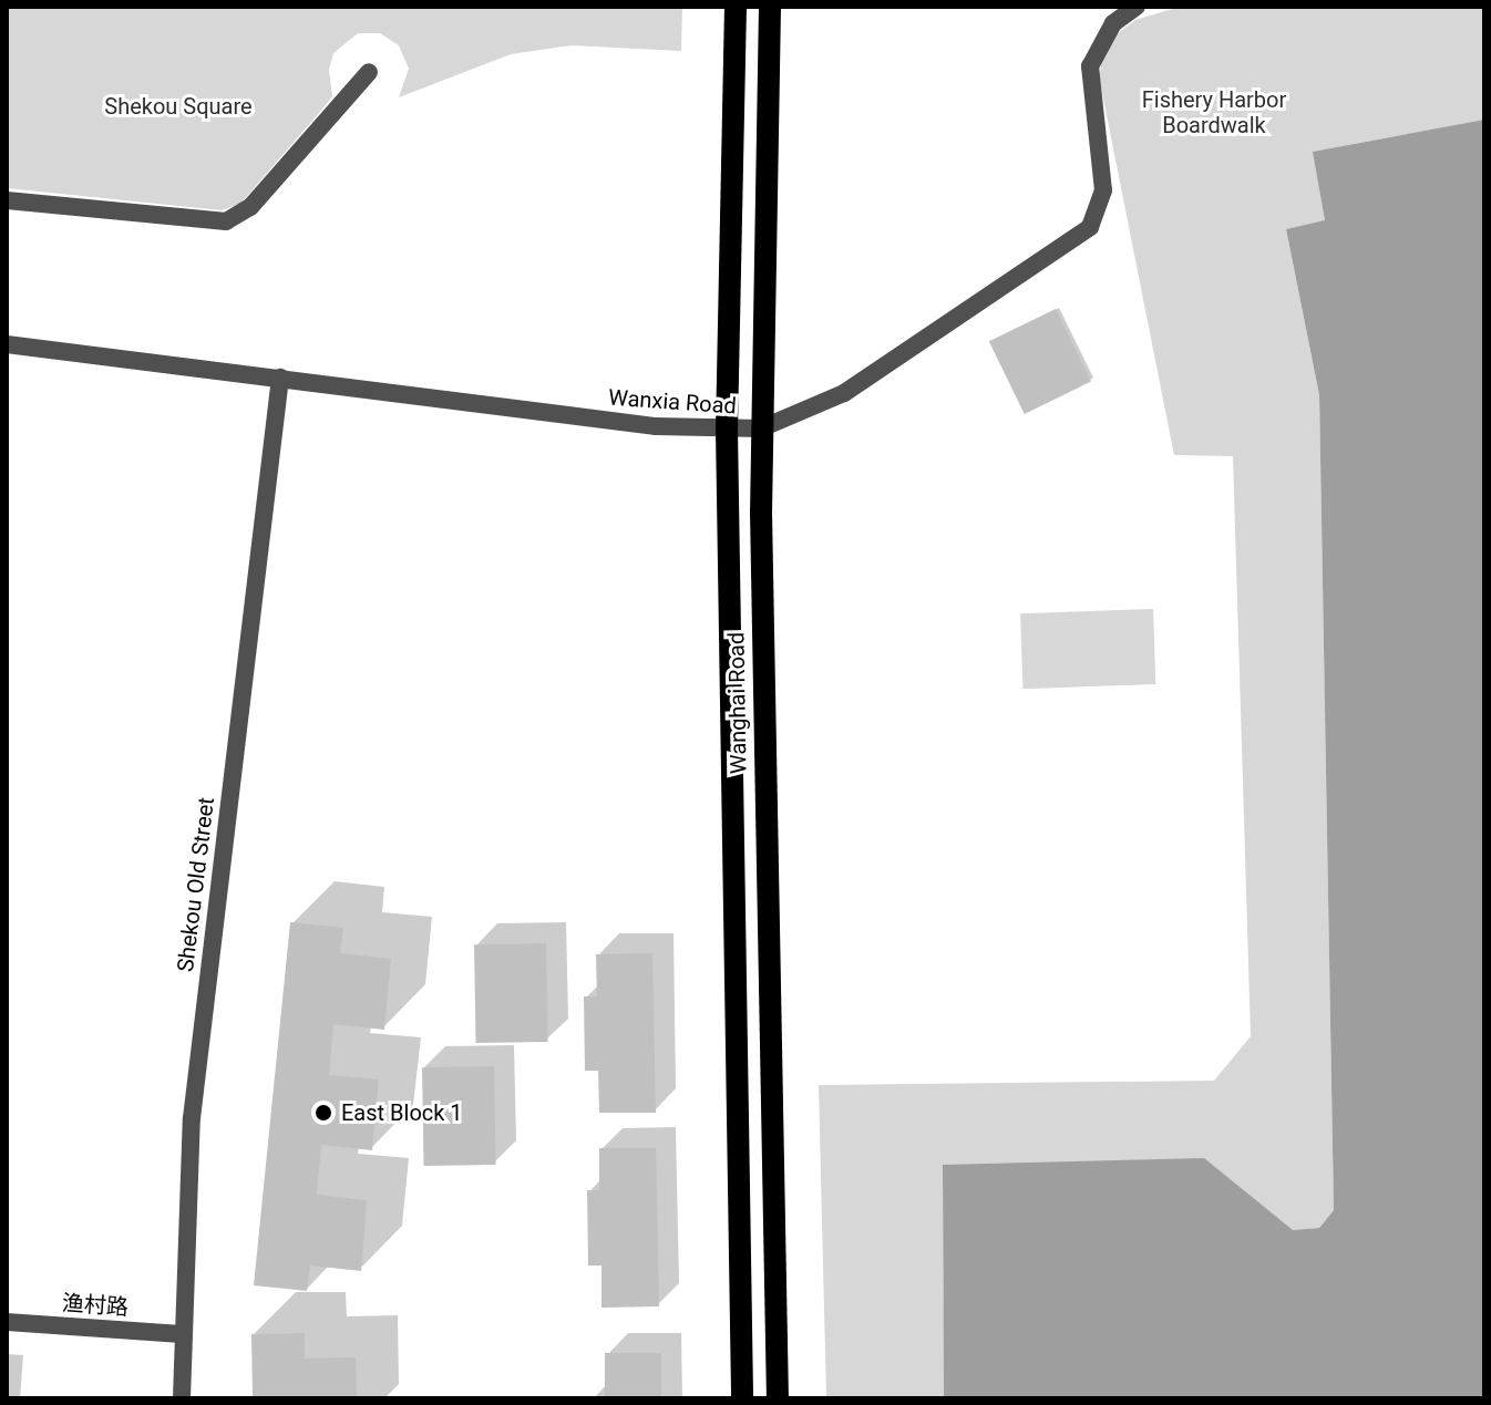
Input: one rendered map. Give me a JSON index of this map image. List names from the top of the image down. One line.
{"streets":{"main road":["Wanghai Road"],"street":["Wanxia Road","Shekou Old Street","渔村路"]},"crossings":[["Wanxia Road","Wanghai Road"],["Wanxia Road","Shekou Old Street"],["Shekou Old Street","渔村路"]],"parks":["Fishery Harbor Boardwalk","Shekou Square"],"places":["East Block 1"]}
